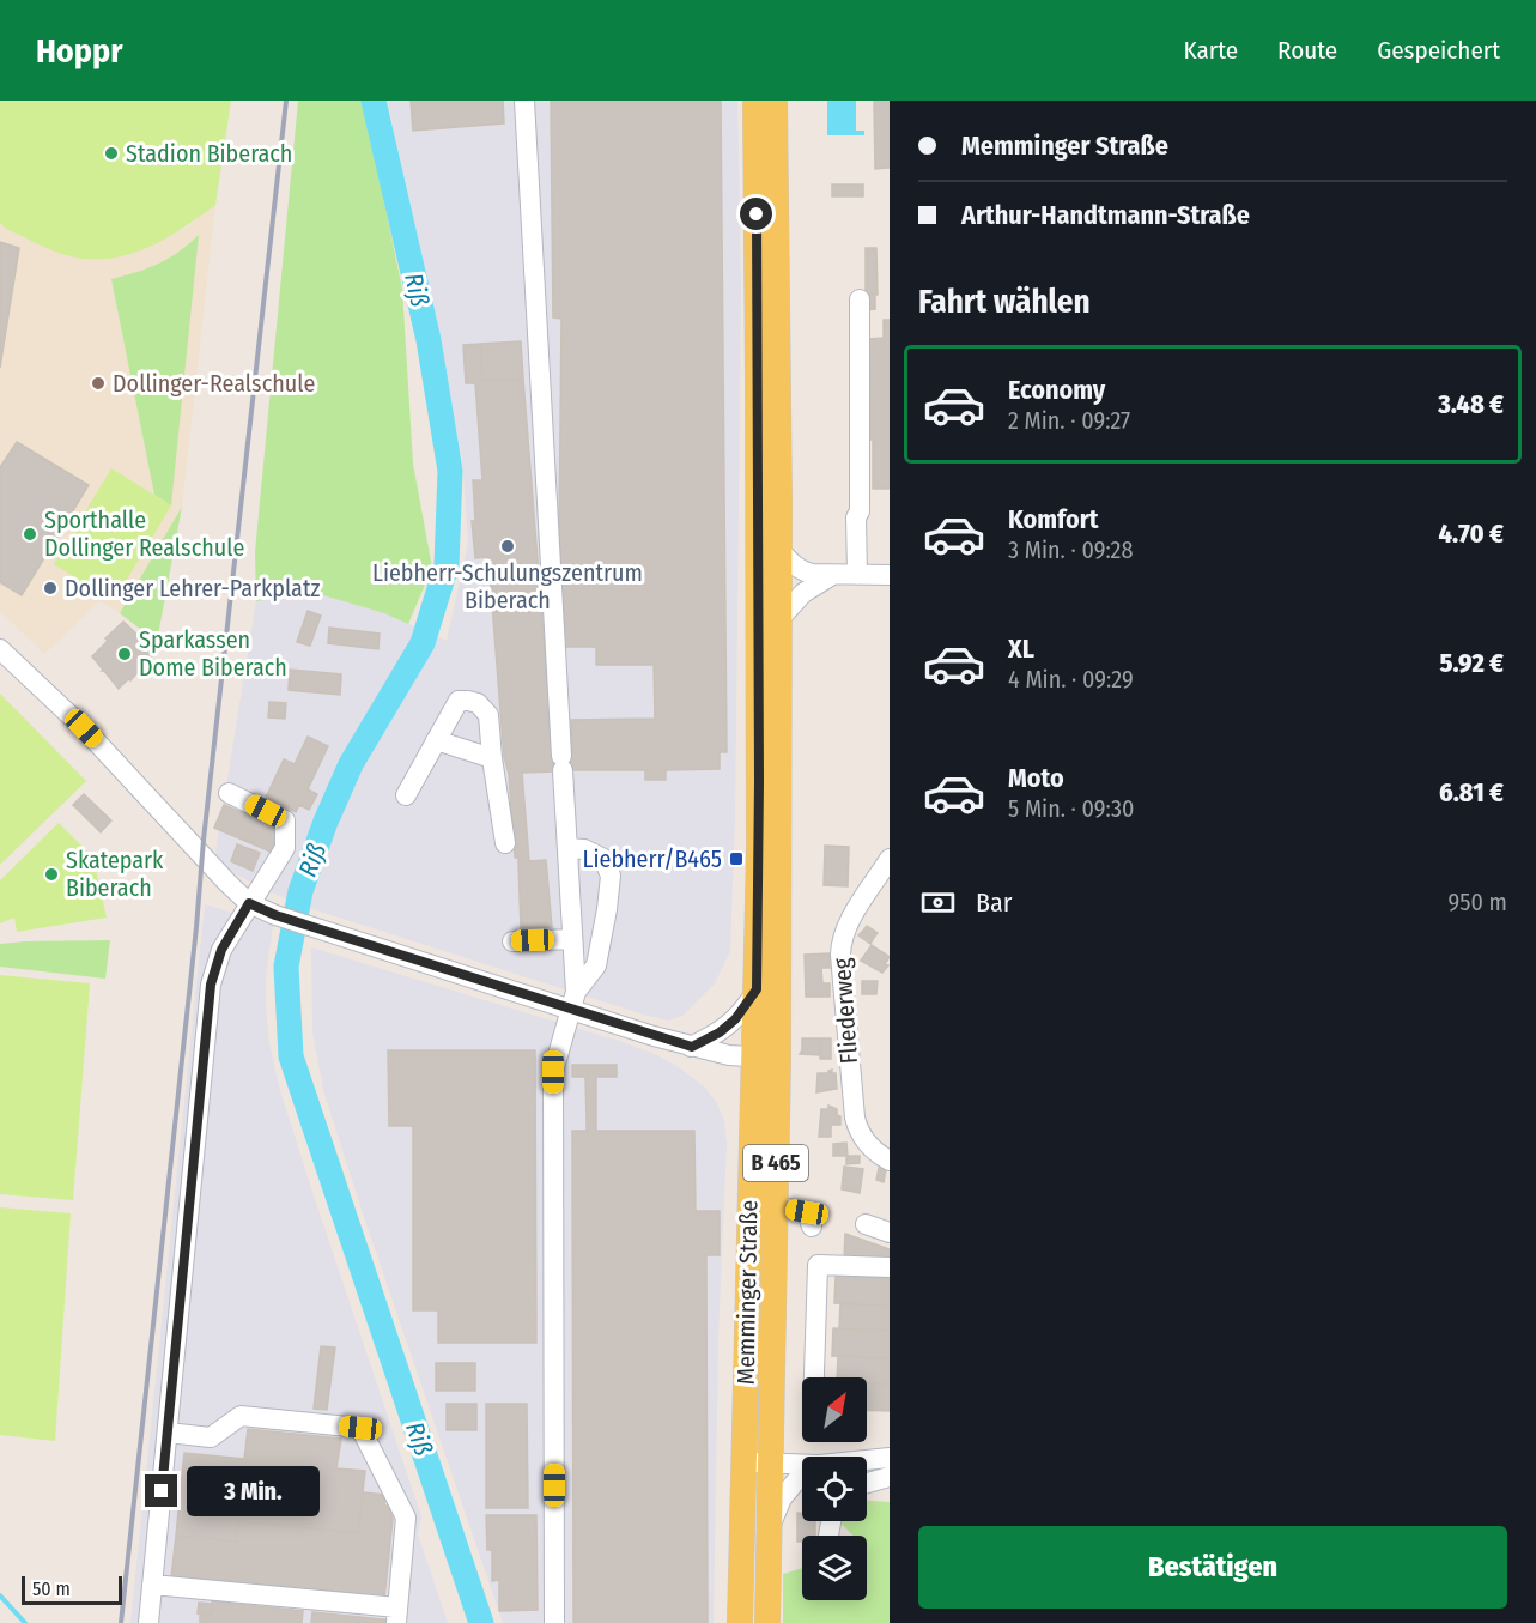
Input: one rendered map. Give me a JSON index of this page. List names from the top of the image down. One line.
{"streets":{"main road":["B 465","Memminger Straße"],"street":["Fliederweg"]},"water":["Riß"],"places":{"other":["Stadion Biberach","Dollinger-Realschule","Sporthalle Dollinger Realschule","Liebherr-Schulungszentrum Biberach","Dollinger Lehrer-Parkplatz","Sparkassen Dome Biberach","Skatepark Biberach"],"transit":["Liebherr/B465"]},"scale_bar":"50 m","north":"top right","page":{"header":"Hoppr","nav":["Karte","Route","Gespeichert"],"banner":["Memminger Straße","Arthur-Handtmann-Straße"],"heading":"Fahrt wählen","list":[{"name":"Economy","note":"2 Min. · 09:27","value":"3.48 €"},{"name":"Komfort","note":"3 Min. · 09:28","value":"4.70 €"},{"name":"XL","note":"4 Min. · 09:29","value":"5.92 €"},{"name":"Moto","note":"5 Min. · 09:30","value":"6.81 €"}],"pay":["Bar","950 m"],"bubble":"3 Min.","buttons":"Bestätigen","scale":"50 m"}}
